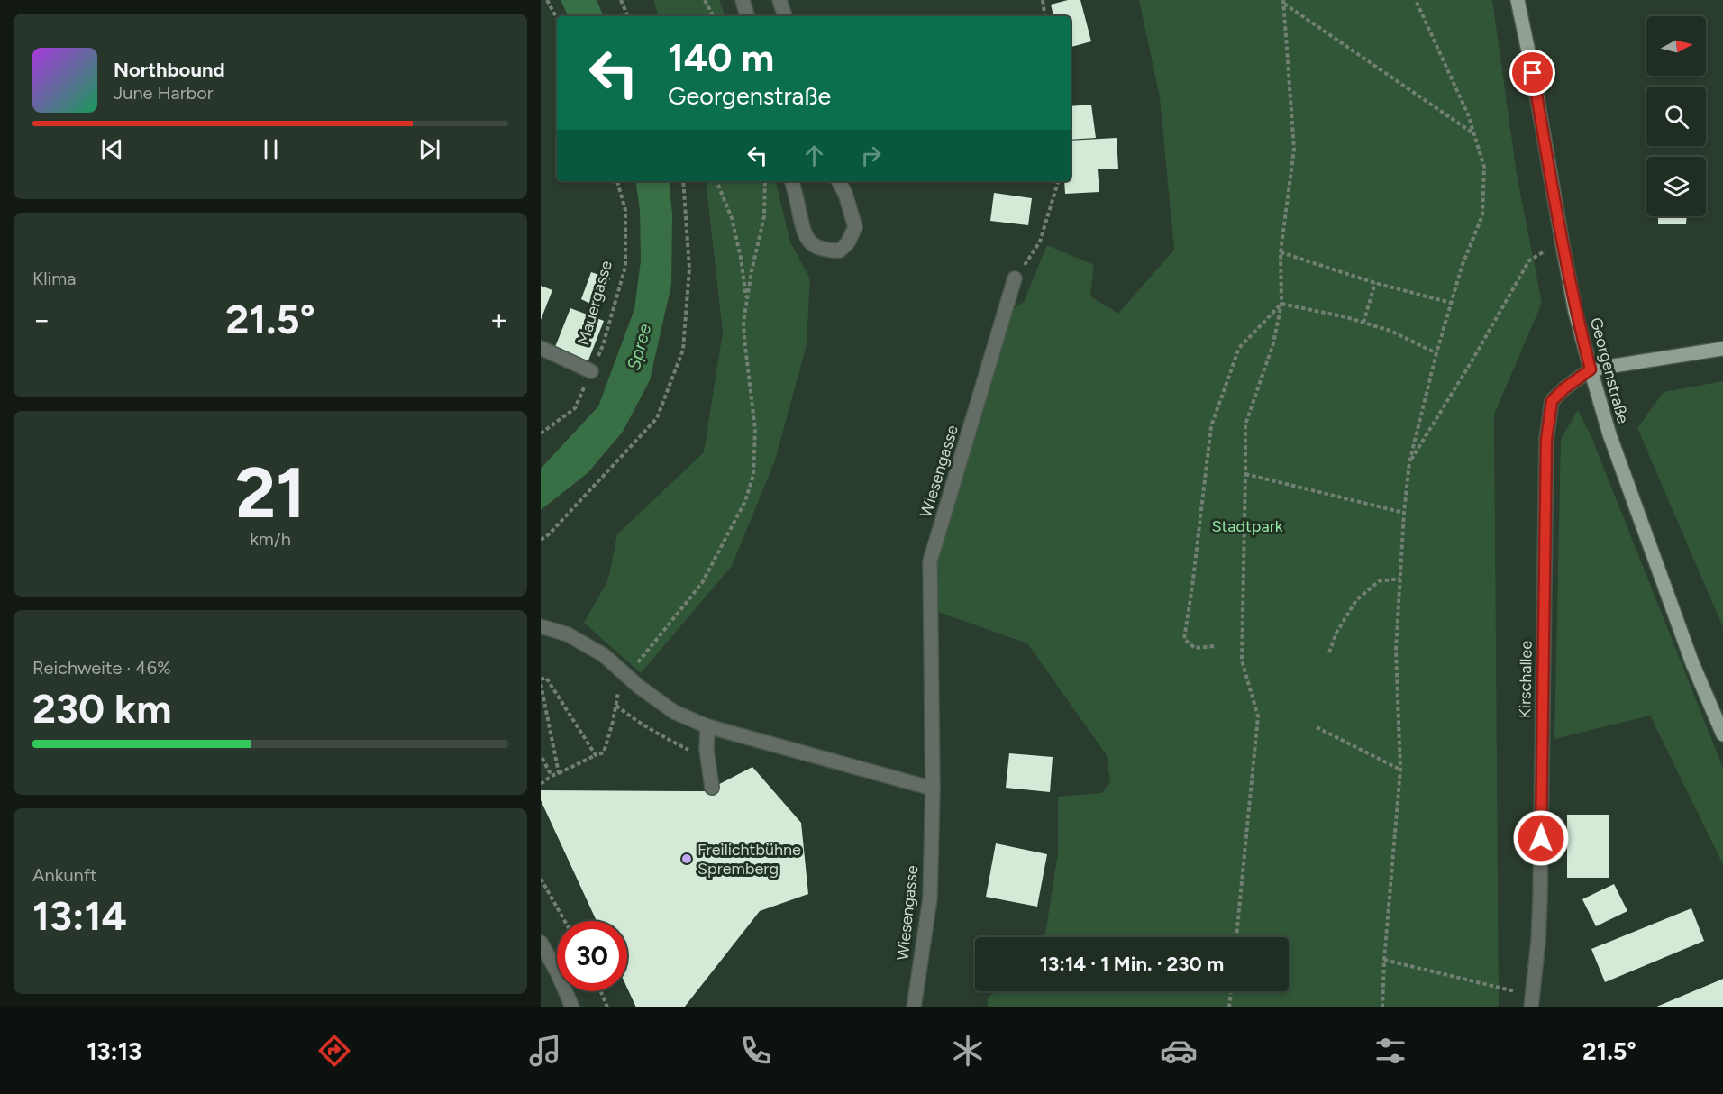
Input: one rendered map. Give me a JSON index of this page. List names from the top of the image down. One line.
{"streets":{"main road":["Georgenstraße"],"street":["Mauergasse","Wiesengasse","Kirschallee"]},"crossings":[["Georgenstraße","Kirschallee"]],"water":["Spree"],"parks":["Stadtpark"],"places":["Freilichtbühne Spremberg"],"north":"right","page":{"turn":["140 m","Georgenstraße"],"song":["Northbound","June Harbor"],"tile":["Klima",["21","km/h"],["Reichweite · 46%","230 km"],["Ankunft","13:14"]],"heat":["−","21.5°","+"],"limit":"30","trip":"13:14 · 1 Min. · 230 m","tabs":["13:13","21.5°"]}}
